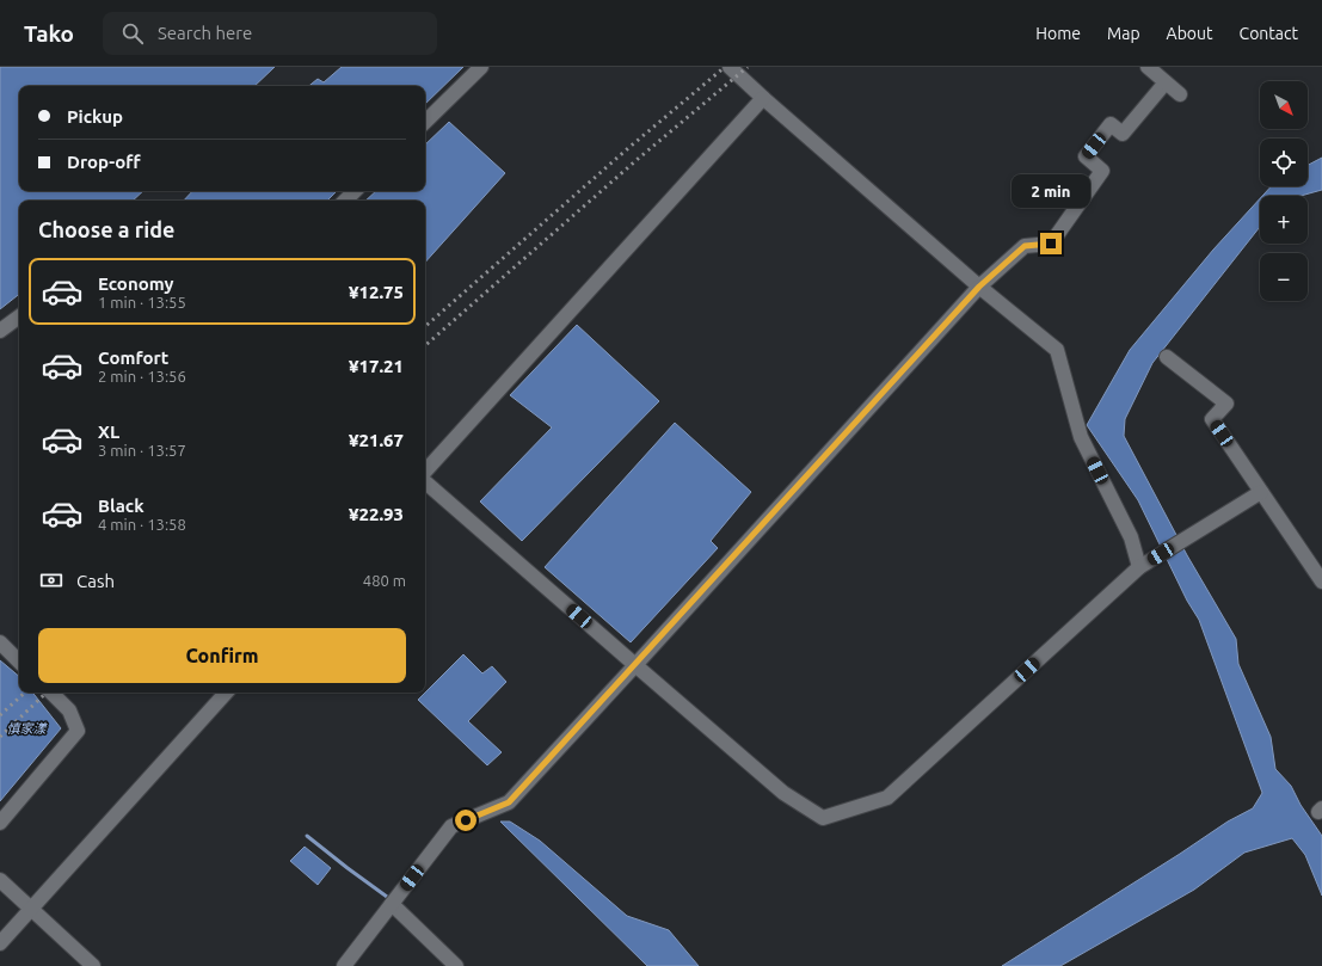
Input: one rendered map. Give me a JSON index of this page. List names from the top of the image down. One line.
{"water":["慎家漾"],"north":"bottom right","page":{"header":"Tako","search":"Search here","nav":["Home","Map","About","Contact"],"map_buttons":["+","−"],"banner":["Pickup","Drop-off"],"bubble":"2 min","heading":"Choose a ride","list":[{"name":"Economy","note":"1 min · 13:55","value":"¥12.75"},{"name":"Comfort","note":"2 min · 13:56","value":"¥17.21"},{"name":"XL","note":"3 min · 13:57","value":"¥21.67"},{"name":"Black","note":"4 min · 13:58","value":"¥22.93"}],"pay":["Cash","480 m"],"buttons":"Confirm"}}
